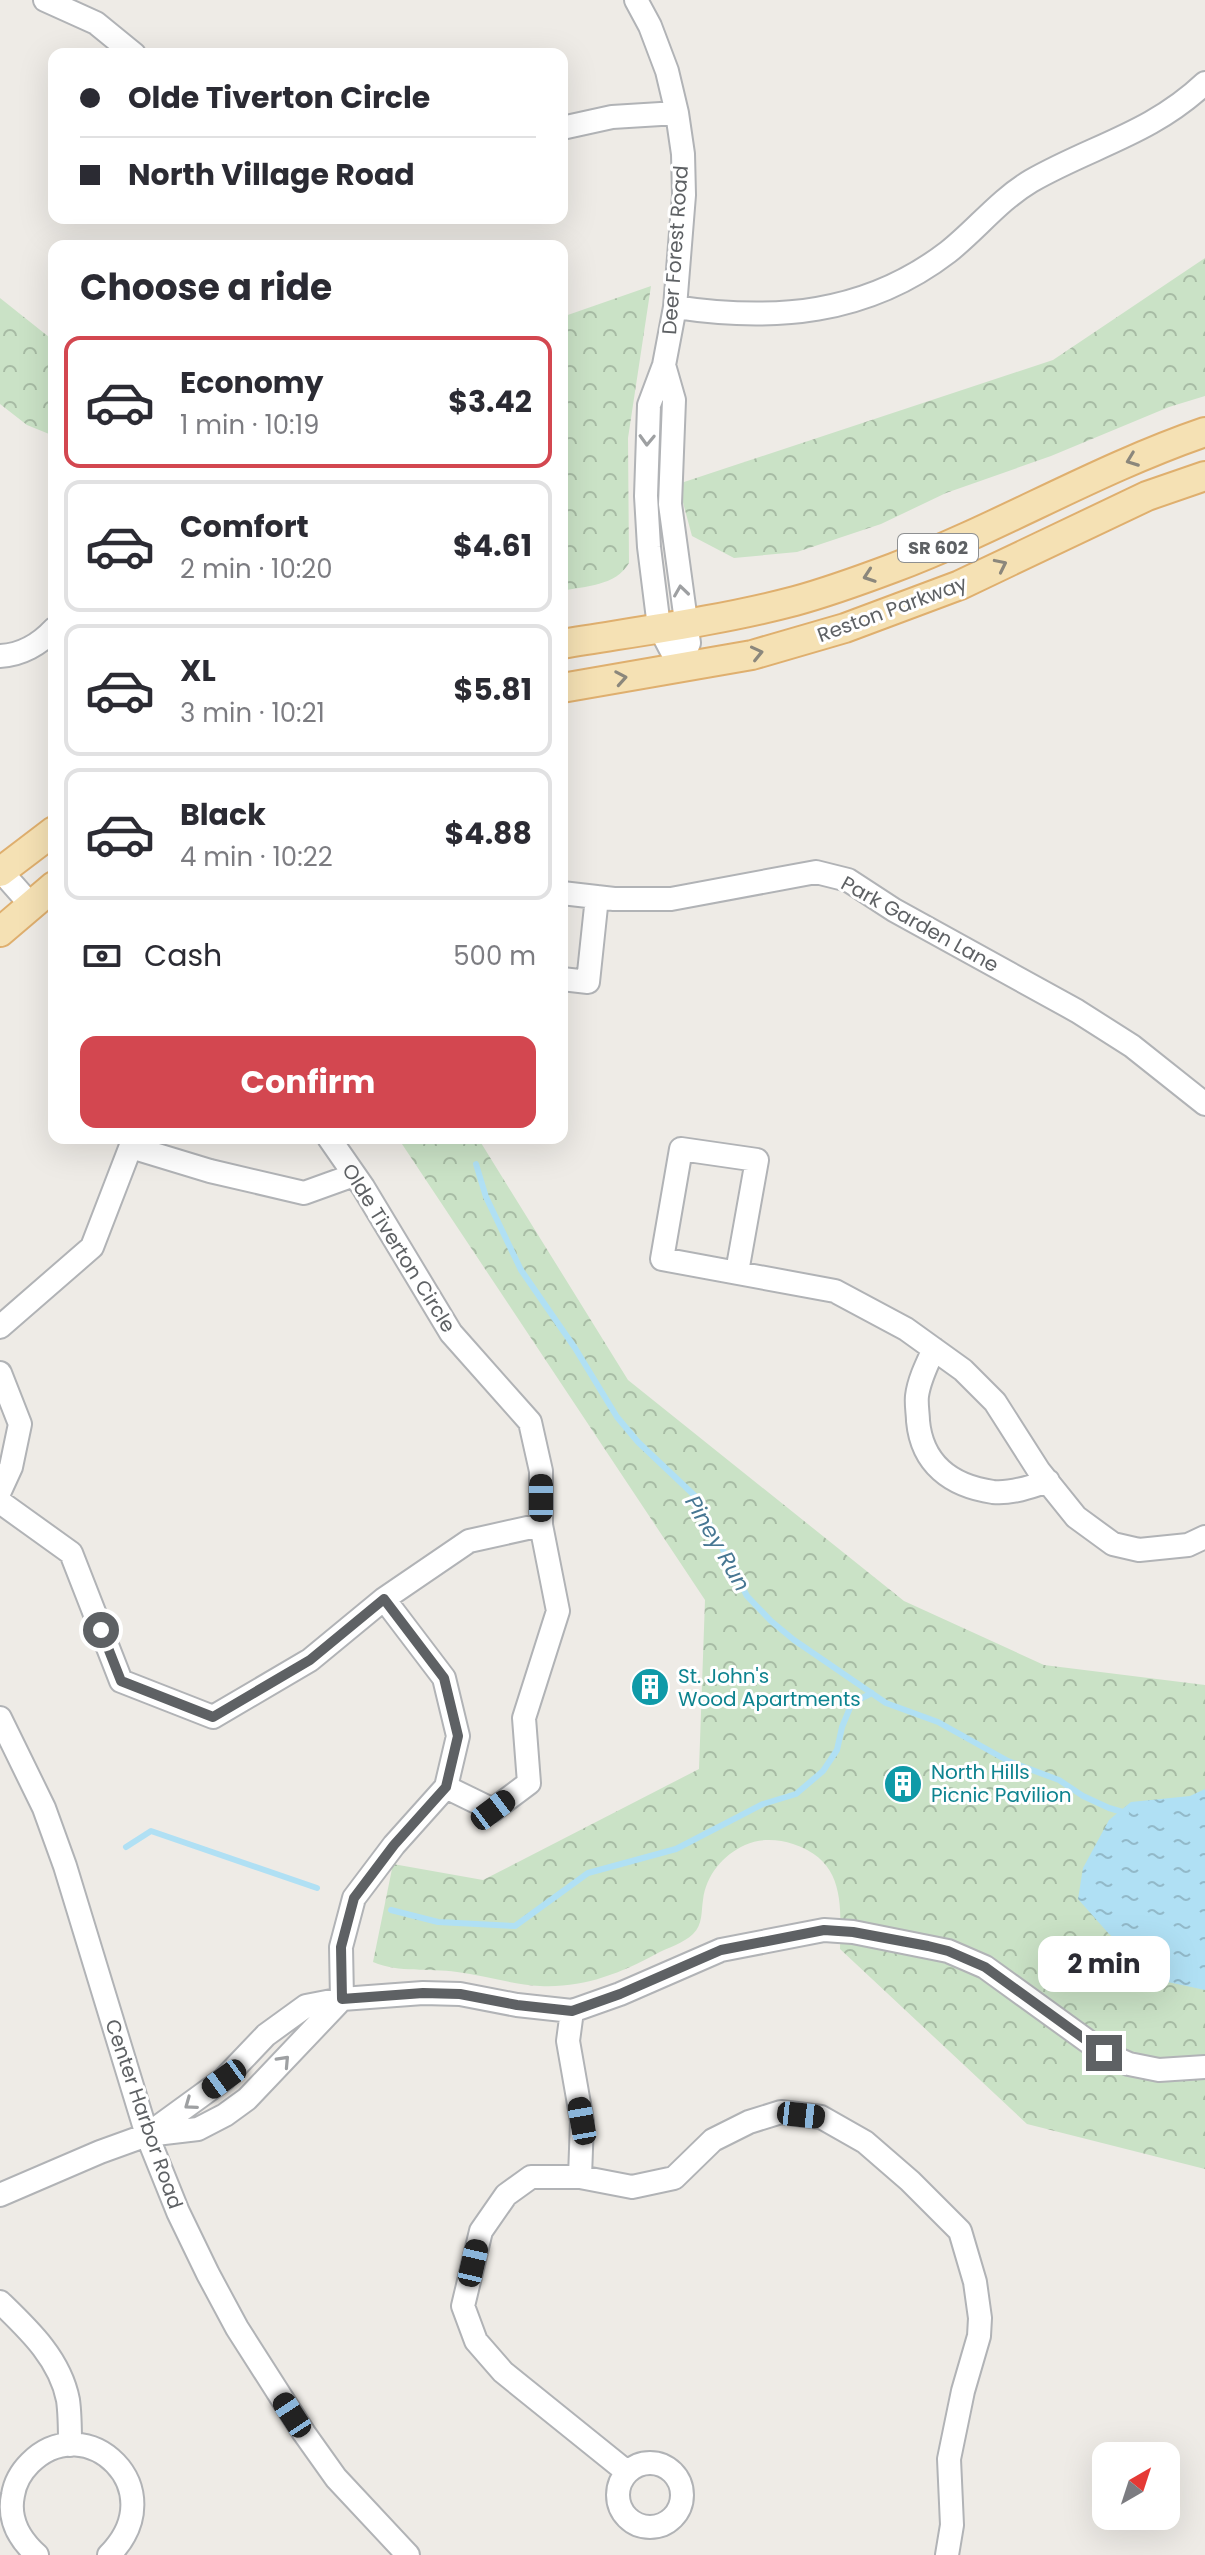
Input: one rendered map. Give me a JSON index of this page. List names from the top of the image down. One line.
{"streets":{"main road":["SR 602","Reston Parkway"],"street":["Deer Forest Road","Park Garden Lane","Olde Tiverton Circle","Center Harbor Road"]},"crossings":[["Deer Forest Road","Reston Parkway"]],"water":["Piney Run"],"places":{"building":["St. John's Wood Apartments","North Hills Picnic Pavilion"]},"north":"top right","page":{"banner":["Olde Tiverton Circle","North Village Road"],"heading":"Choose a ride","list":[{"name":"Economy","note":"1 min · 10:19","value":"$3.42"},{"name":"Comfort","note":"2 min · 10:20","value":"$4.61"},{"name":"XL","note":"3 min · 10:21","value":"$5.81"},{"name":"Black","note":"4 min · 10:22","value":"$4.88"}],"pay":["Cash","500 m"],"buttons":"Confirm","bubble":"2 min"}}
